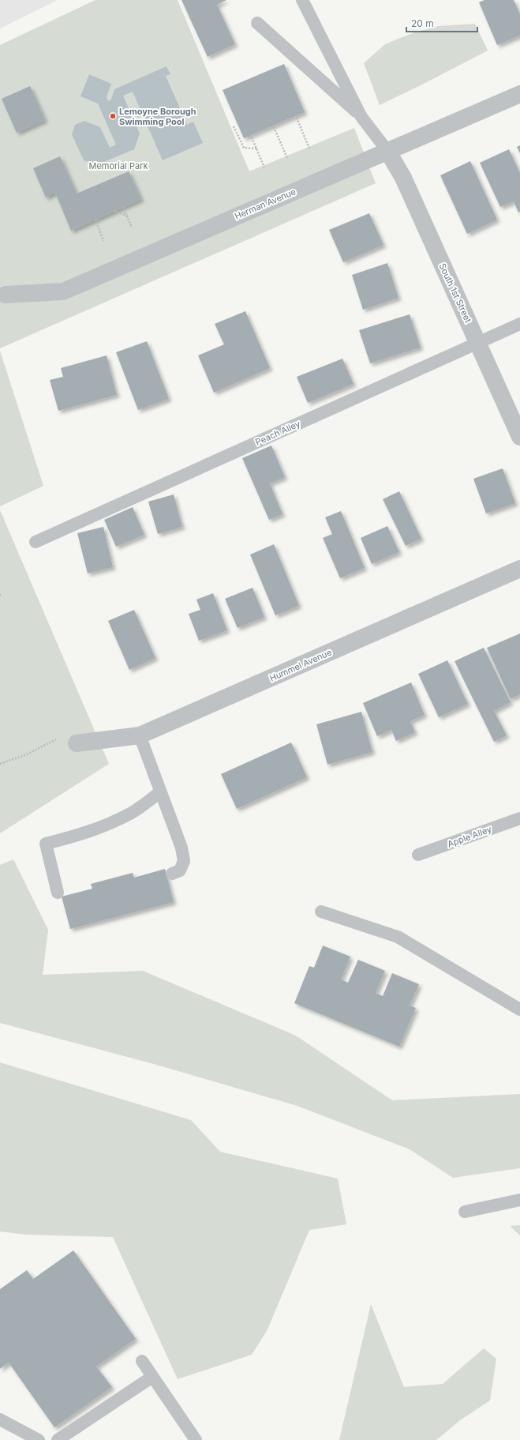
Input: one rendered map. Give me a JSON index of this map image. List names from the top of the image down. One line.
{"streets":{"street":["Herman Avenue","South 1st Street","Hummel Avenue"],"lane":["Peach Alley","Apple Alley"]},"crossings":[["Herman Avenue","South 1st Street"],["South 1st Street","Peach Alley"]],"parks":["Memorial Park"],"places":["Lemoyne Borough Swimming Pool"],"scale_bar":"20 m"}
